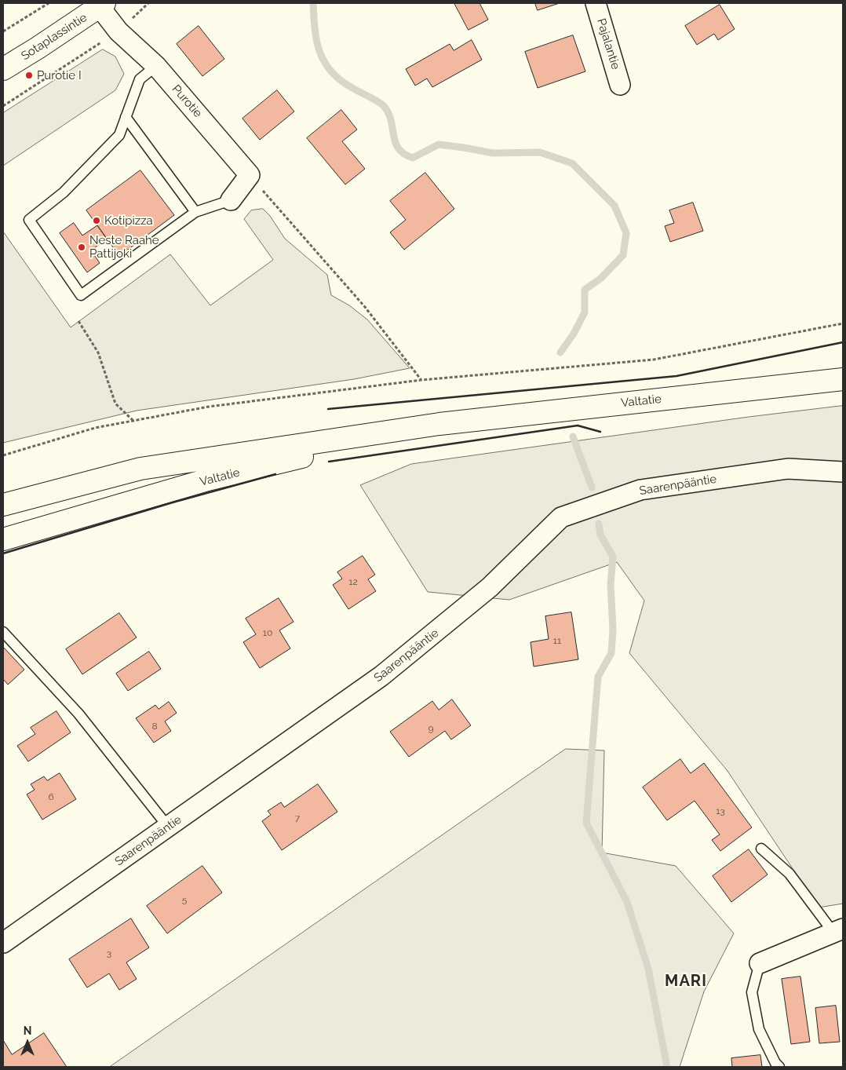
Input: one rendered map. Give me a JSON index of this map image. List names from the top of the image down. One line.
{"streets":{"main road":["Sotaplassintie","Valtatie"],"street":["Pajalantie","Purotie","Saarenpääntie"]},"crossings":[["Sotaplassintie","Purotie"]],"districts":["MARI"],"places":["Purotie I","Kotipizza","Neste Raahe Pattijoki"],"house_numbers":["12","10","11","8","9","6","13","7","5","3"],"north":"top"}
